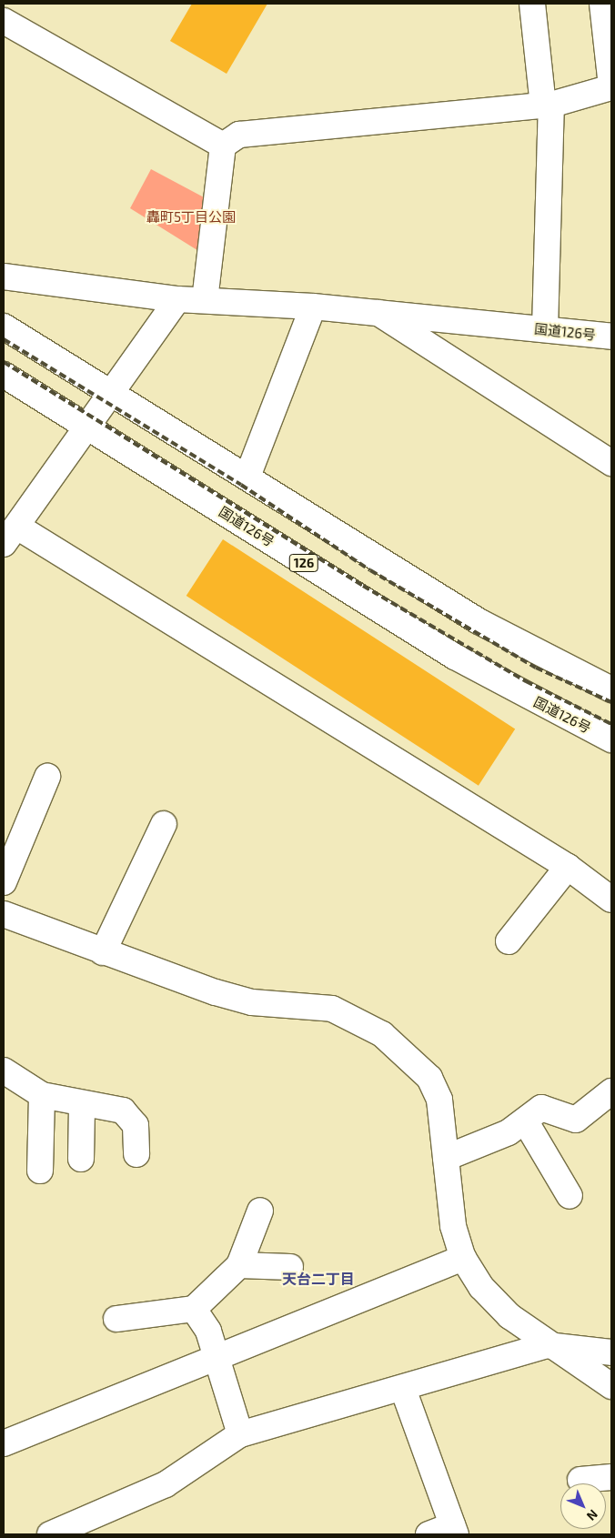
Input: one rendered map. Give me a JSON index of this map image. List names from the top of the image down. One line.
{"streets":{"main road":["国道126号","126"]},"districts":["天台二丁目"],"parks":["轟町5丁目公園"],"north":"bottom right"}
